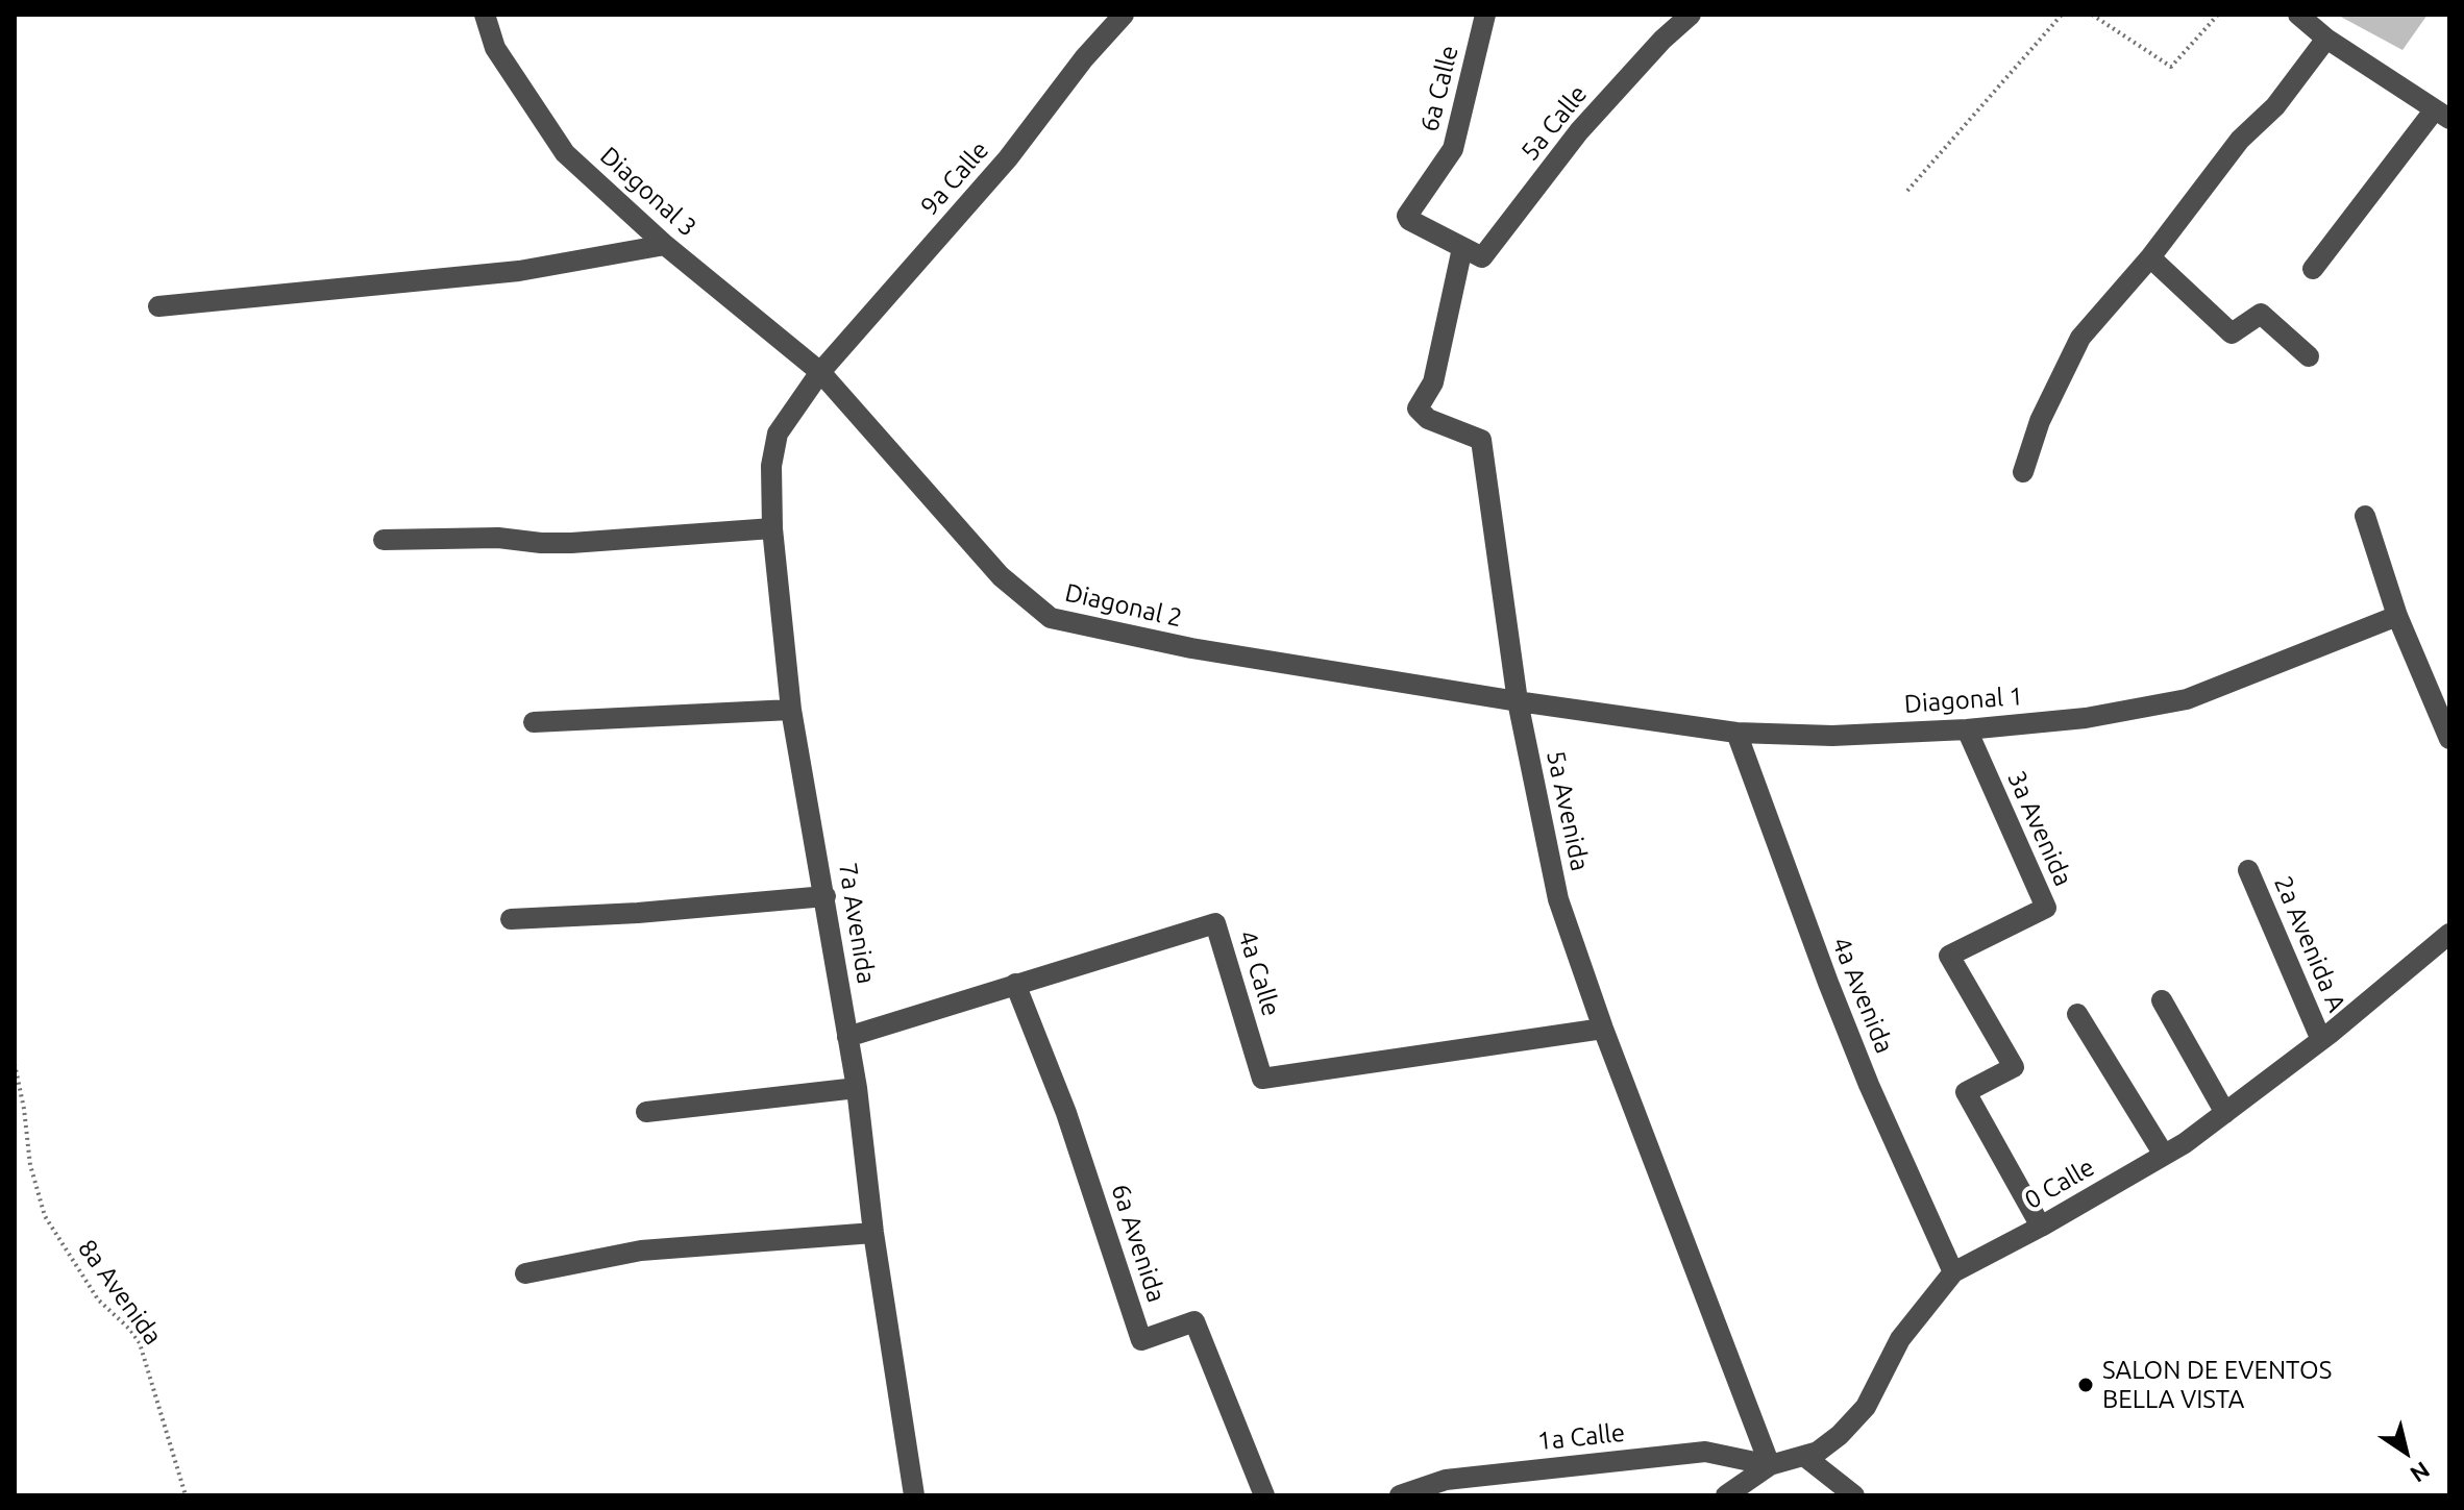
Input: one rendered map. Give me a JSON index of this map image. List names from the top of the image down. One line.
{"streets":{"street":["6a Calle","5a Calle","9a Calle","Diagonal 3","Diagonal 2","Diagonal 1","5a Avenida","3a Avenida","7a Avenida","2a Avenida A","4a Calle","4a Avenida","0 Calle","6a Avenida","1a Calle"],"path":["8a Avenida"]},"crossings":[["6a Calle","5a Calle"],["6a Calle","5a Avenida"],["5a Calle","5a Avenida"],["9a Calle","Diagonal 3"],["9a Calle","Diagonal 2"],["9a Calle","7a Avenida"],["Diagonal 3","Diagonal 2"],["Diagonal 3","7a Avenida"],["Diagonal 2","Diagonal 1"],["Diagonal 2","5a Avenida"],["Diagonal 2","7a Avenida"],["Diagonal 1","5a Avenida"],["Diagonal 1","3a Avenida"],["Diagonal 1","4a Avenida"],["5a Avenida","4a Calle"],["5a Avenida","0 Calle"],["5a Avenida","1a Calle"],["3a Avenida","0 Calle"],["7a Avenida","4a Calle"],["2a Avenida A","0 Calle"],["4a Calle","6a Avenida"],["4a Avenida","0 Calle"],["0 Calle","1a Calle"]],"places":["SALON DE EVENTOS BELLA VISTA"],"north":"bottom right"}
